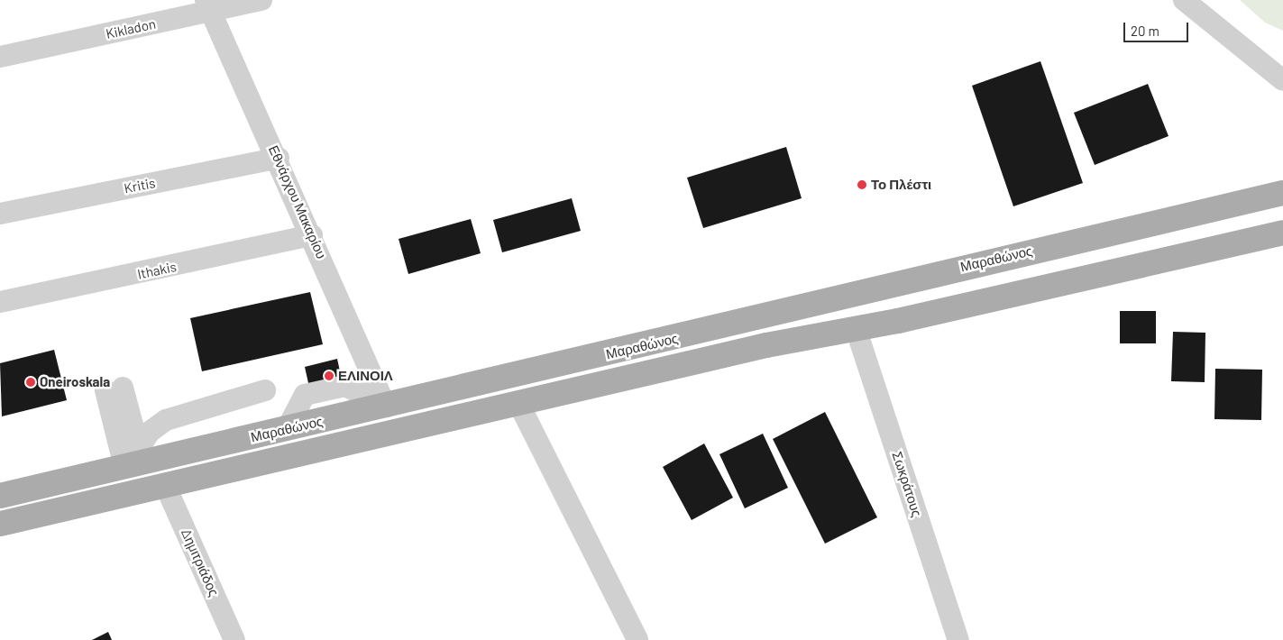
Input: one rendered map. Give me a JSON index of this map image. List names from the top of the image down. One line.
{"streets":{"main road":["Μαραθώνος"],"street":["Kikladon","Kritis","Εθνάρχου Μακαρίου","Ithakis","Σωκράτους","Δημιτριάδος"]},"crossings":[["Kikladon","Εθνάρχου Μακαρίου"],["Kritis","Εθνάρχου Μακαρίου"],["Εθνάρχου Μακαρίου","Μαραθώνος"],["Εθνάρχου Μακαρίου","Ithakis"],["Μαραθώνος","Σωκράτους"],["Μαραθώνος","Δημιτριάδος"]],"places":["Το Πλέστι","ΕΛΙΝΟΙΛ","Oneiroskala"],"scale_bar":"20 m"}
